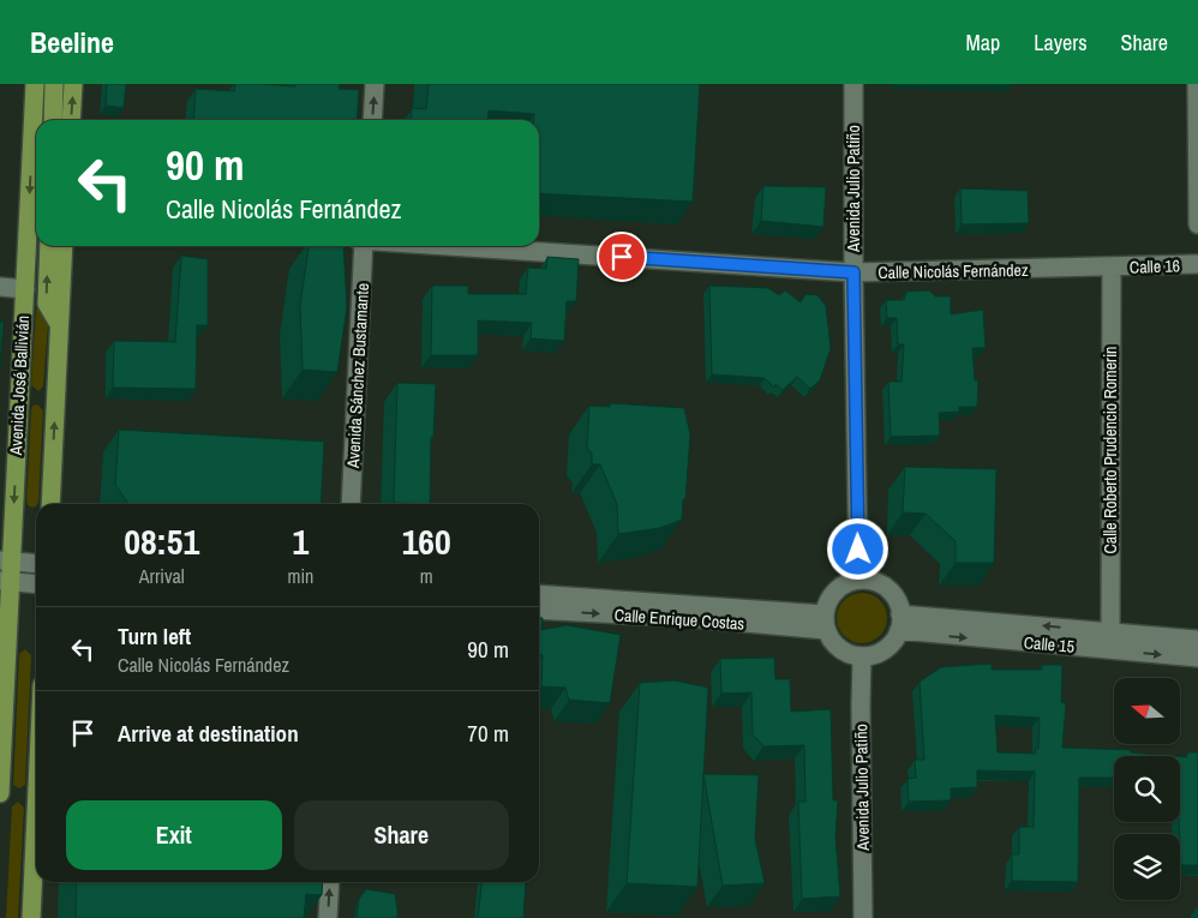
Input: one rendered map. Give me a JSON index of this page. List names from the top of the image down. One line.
{"streets":{"main road":["Avenida José Ballivián"],"street":["Avenida Julio Patiño","Calle 16","Calle Nicolás Fernández","Avenida Sánchez Bustamante","Calle Roberto Prudencio Romerin","Calle Enrique Costas","Calle 15"]},"crossings":[["Avenida Julio Patiño","Calle Nicolás Fernández"],["Avenida Julio Patiño","Calle Enrique Costas"],["Avenida Julio Patiño","Calle 15"],["Calle 16","Calle Nicolás Fernández"],["Calle 16","Calle Roberto Prudencio Romerin"],["Calle Nicolás Fernández","Calle Roberto Prudencio Romerin"],["Calle Roberto Prudencio Romerin","Calle 15"],["Calle Enrique Costas","Calle 15"]],"north":"left","page":{"header":"Beeline","nav":["Map","Layers","Share"],"turn":["90 m","Calle Nicolás Fernández"],"eta":["08:51","Arrival","1","min","160","m"],"list":[{"name":"Turn left","note":"Calle Nicolás Fernández","value":"90 m"},{"name":"Arrive at destination","value":"70 m"}],"buttons":["Exit","Share"]}}
